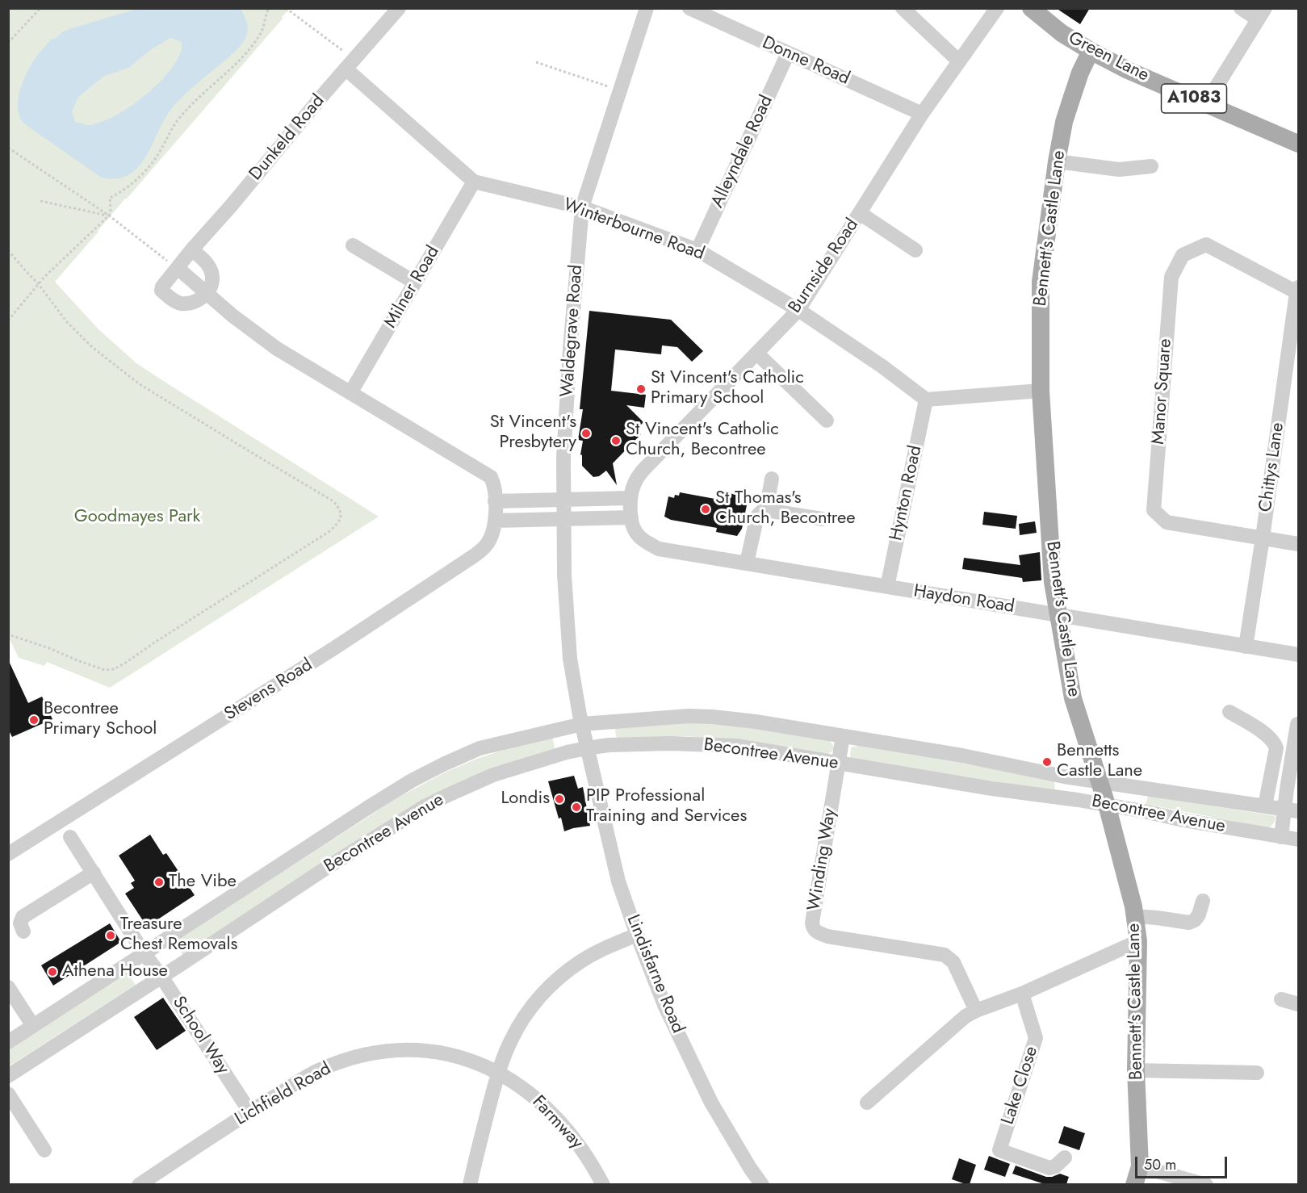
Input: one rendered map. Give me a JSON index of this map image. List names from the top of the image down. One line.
{"streets":{"main road":["Green Lane","A1083","Bennett's Castle Lane"],"street":["Donne Road","Dunkeld Road","Alleyndale Road","Winterbourne Road","Burnside Road","Milner Road","Waldegrave Road","Manor Square","Chittys Lane","Hynton Road","Haydon Road","Stevens Road","Becontree Avenue","Winding Way","Lindisfarne Road","School Way","Lake Close","Lichfield Road","Farmway"]},"crossings":[["Green Lane","Bennett's Castle Lane"],["Donne Road","Alleyndale Road"],["Donne Road","Burnside Road"],["Dunkeld Road","Winterbourne Road"],["Dunkeld Road","Stevens Road"],["Alleyndale Road","Winterbourne Road"],["Bennett's Castle Lane","Haydon Road"],["Bennett's Castle Lane","Becontree Avenue"],["Winterbourne Road","Burnside Road"],["Winterbourne Road","Milner Road"],["Winterbourne Road","Waldegrave Road"],["Winterbourne Road","Hynton Road"],["Burnside Road","Haydon Road"],["Milner Road","Stevens Road"],["Waldegrave Road","Becontree Avenue"],["Waldegrave Road","Lindisfarne Road"],["Manor Square","Chittys Lane"],["Chittys Lane","Haydon Road"],["Hynton Road","Haydon Road"],["Becontree Avenue","Winding Way"],["Becontree Avenue","Lindisfarne Road"],["Becontree Avenue","School Way"],["School Way","Lichfield Road"],["Lichfield Road","Farmway"]],"parks":["Goodmayes Park"],"places":["St Vincent's Catholic Primary School","St Vincent's Presbytery","St Vincent's Catholic Church, Becontree","St Thomas's Church, Becontree","Becontree Primary School","Bennetts Castle Lane","Londis","PIP Professional Training and Services","The Vibe","Treasure Chest Removals","Athena House"],"scale_bar":"50 m"}
